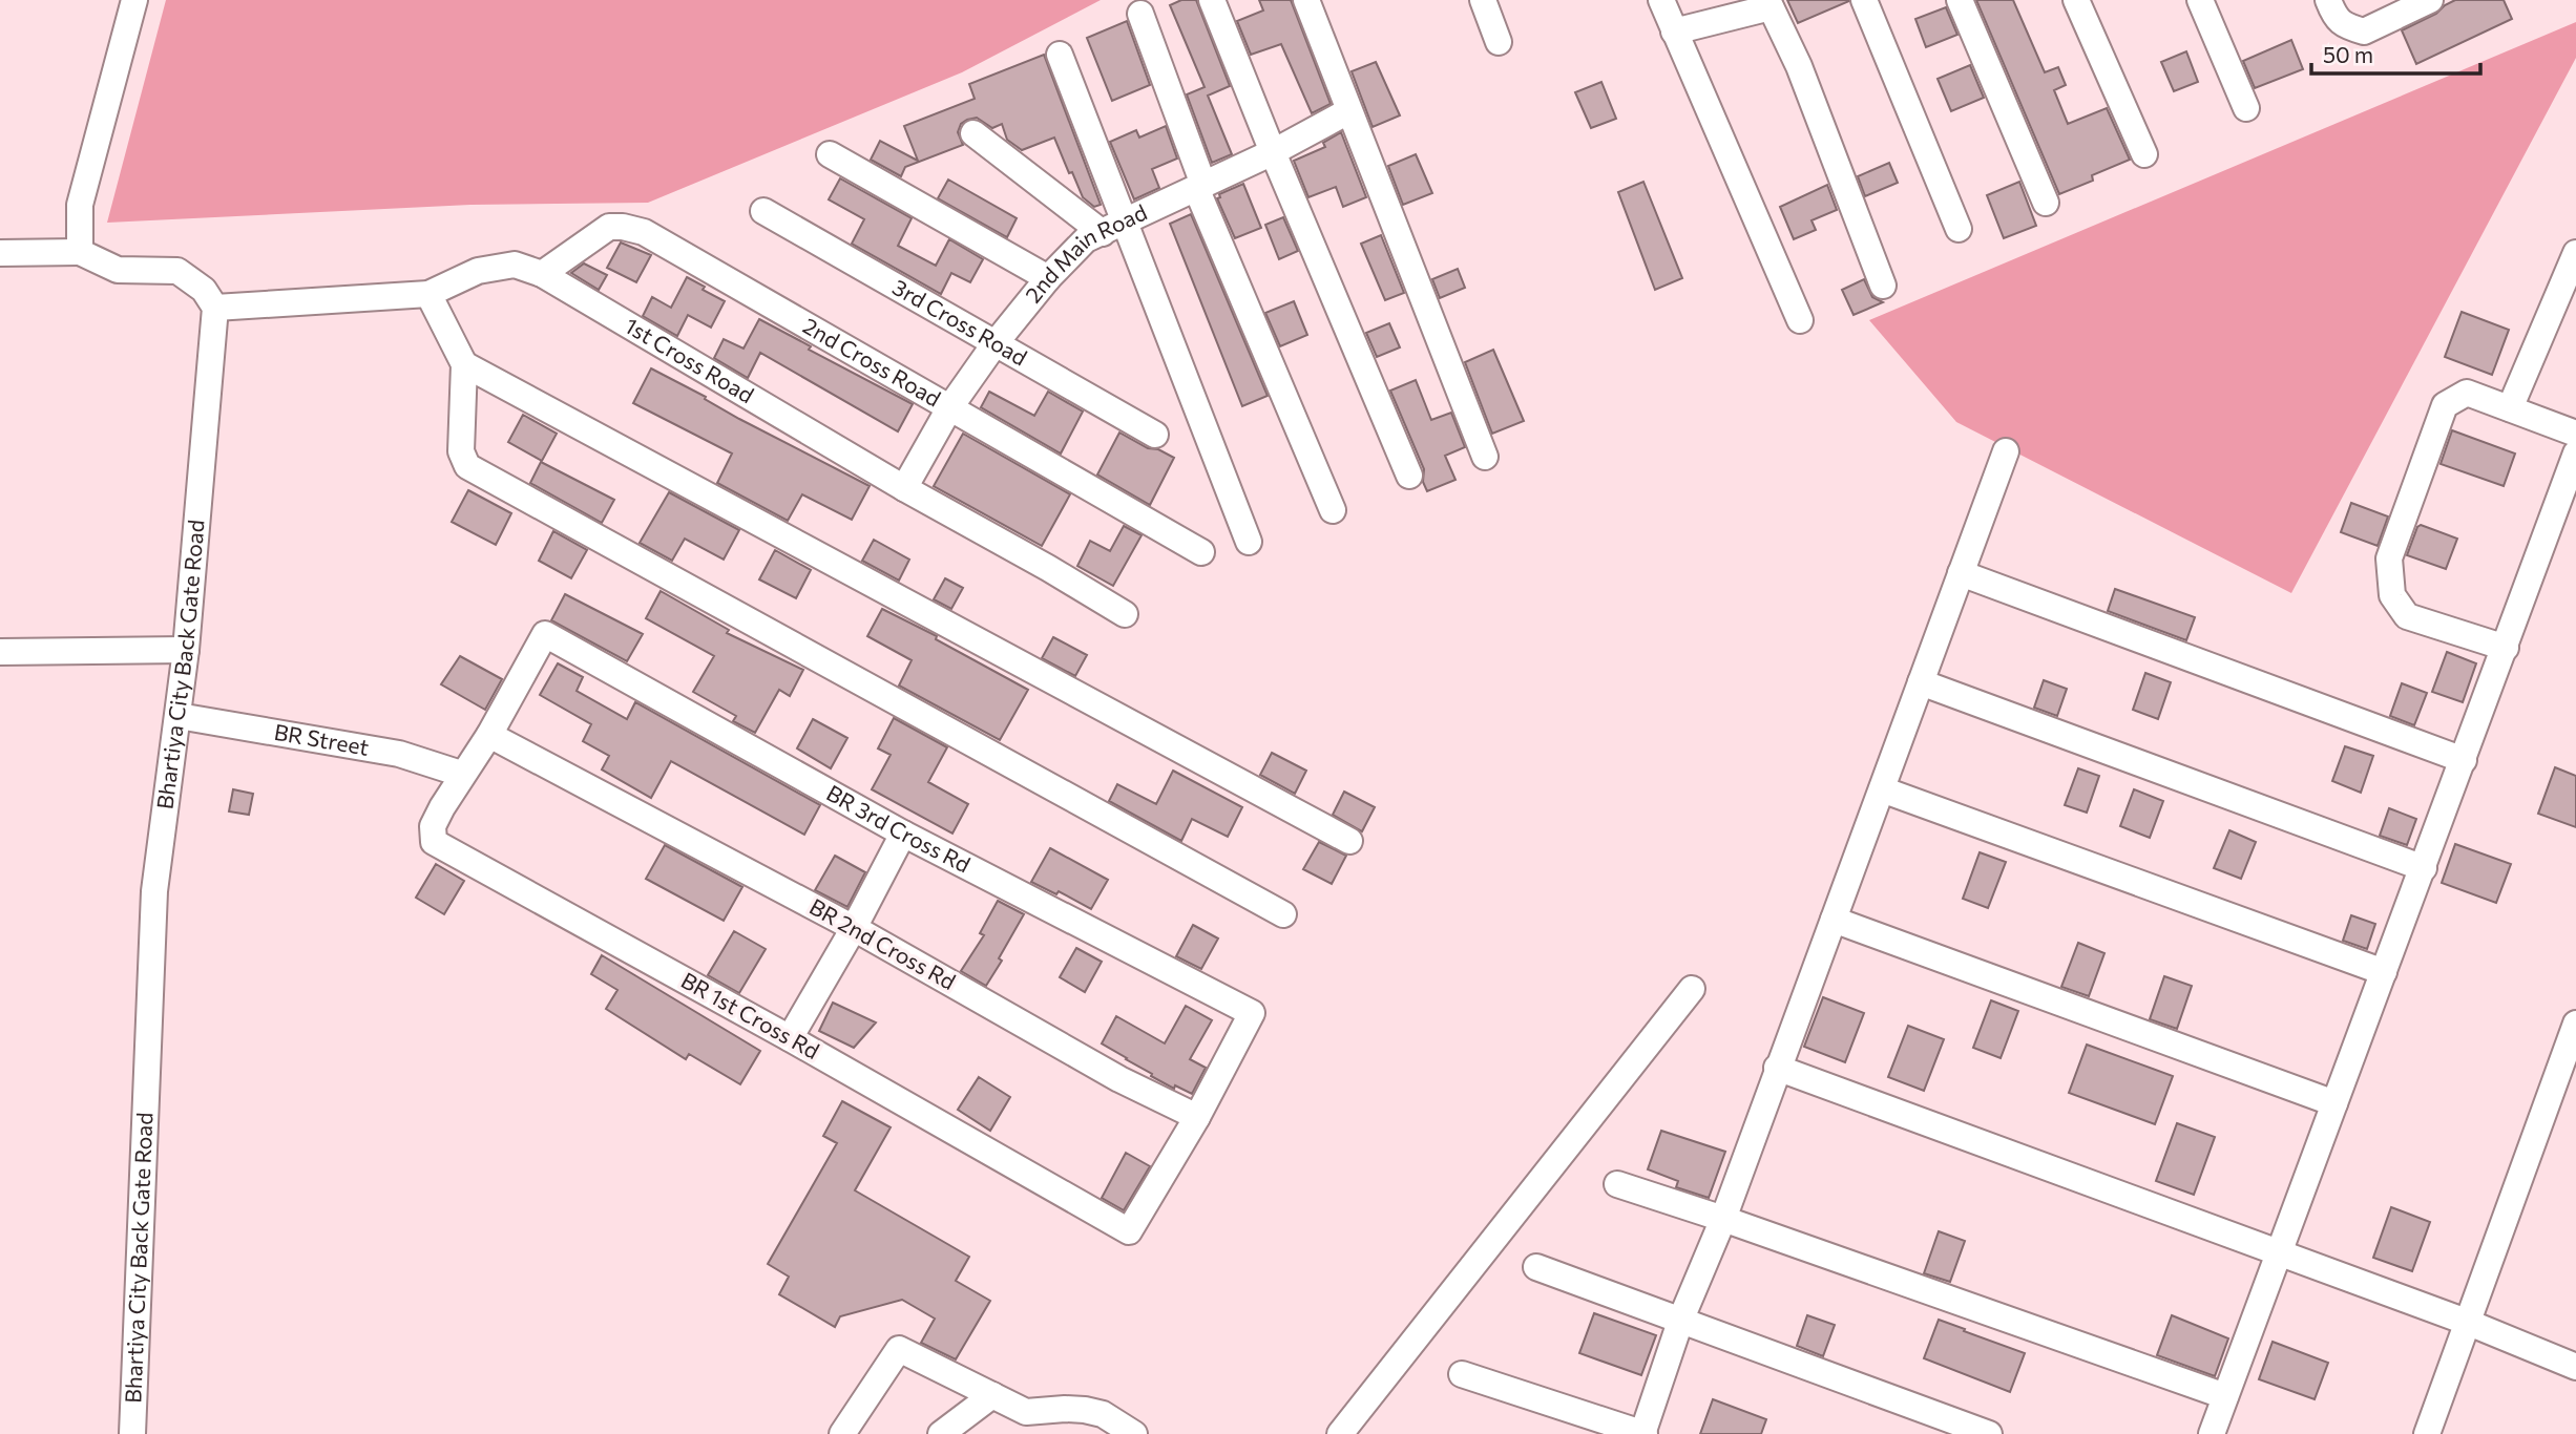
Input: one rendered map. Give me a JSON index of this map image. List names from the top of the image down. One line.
{"streets":{"street":["2nd Main Road","3rd Cross Road","1st Cross Road","2nd Cross Road","Bhartiya City Back Gate Road","BR Street","BR 3rd Cross Rd","BR 2nd Cross Rd","BR 1st Cross Rd"]},"crossings":[["2nd Main Road","3rd Cross Road"],["2nd Main Road","1st Cross Road"],["2nd Main Road","2nd Cross Road"],["1st Cross Road","2nd Cross Road"],["1st Cross Road","Bhartiya City Back Gate Road"],["Bhartiya City Back Gate Road","BR Street"],["BR Street","BR 1st Cross Rd"],["BR 3rd Cross Rd","BR 2nd Cross Rd"],["BR 3rd Cross Rd","BR 1st Cross Rd"],["BR 2nd Cross Rd","BR 1st Cross Rd"]],"scale_bar":"50 m"}
